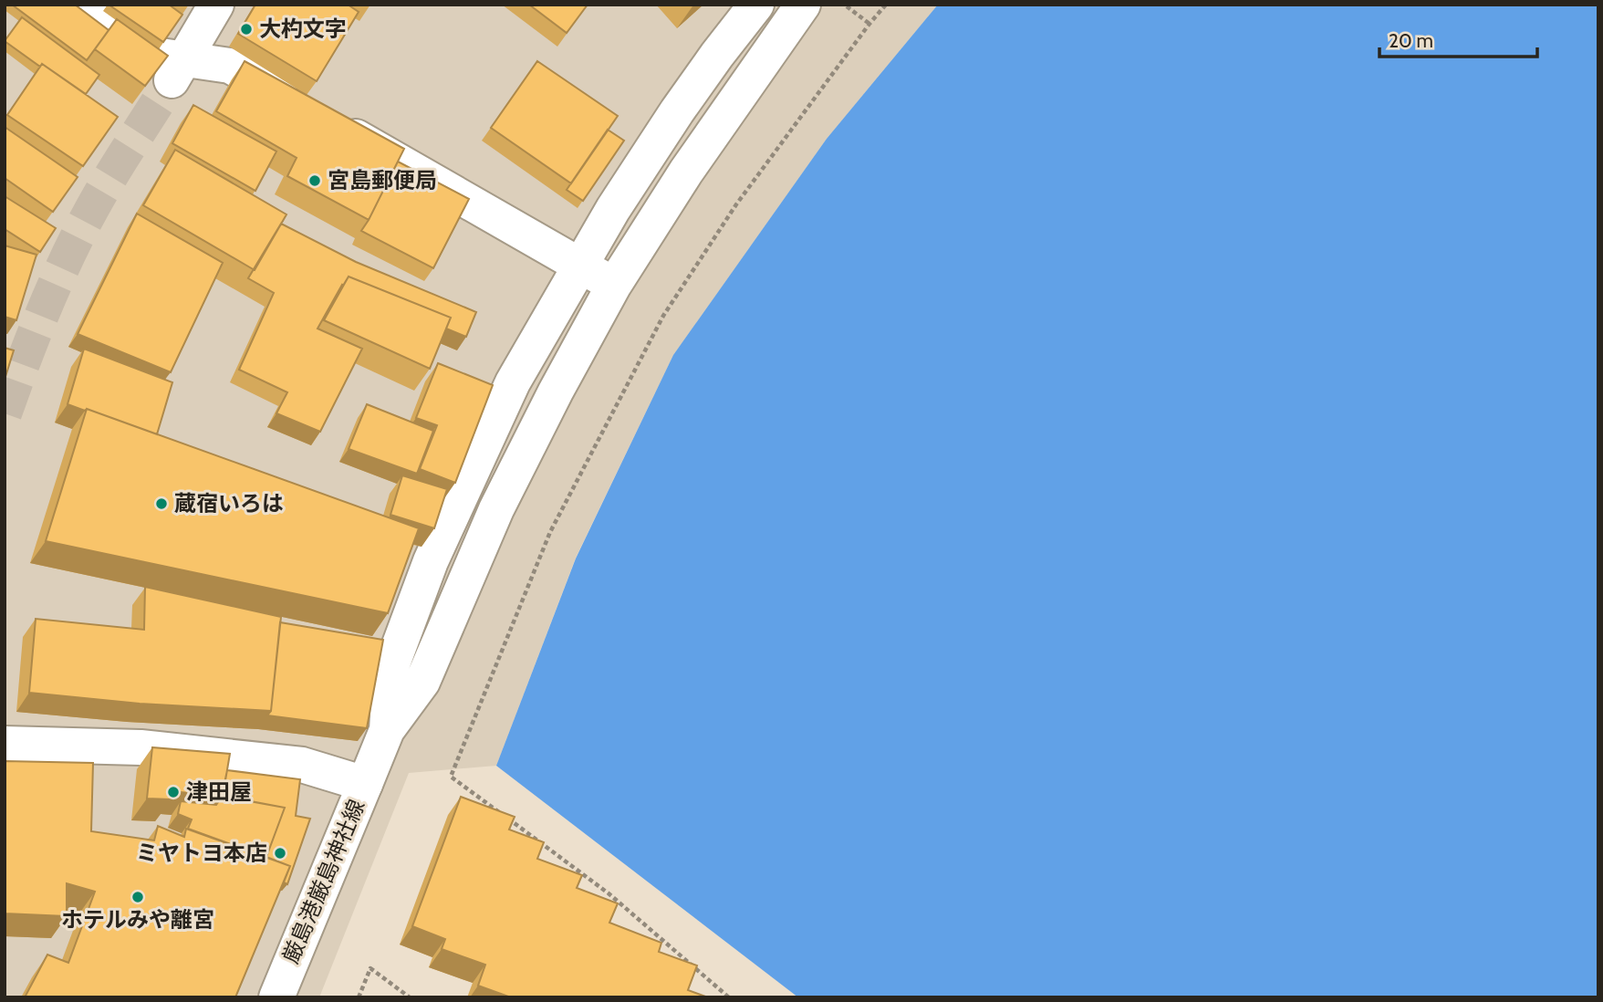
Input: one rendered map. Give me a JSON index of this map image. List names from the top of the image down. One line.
{"streets":{"street":["厳島港厳島神社線"]},"places":["大杓文字","宮島郵便局","蔵宿いろは","津田屋","ミヤトヨ本店","ホテルみや離宮"],"scale_bar":"20 m"}
